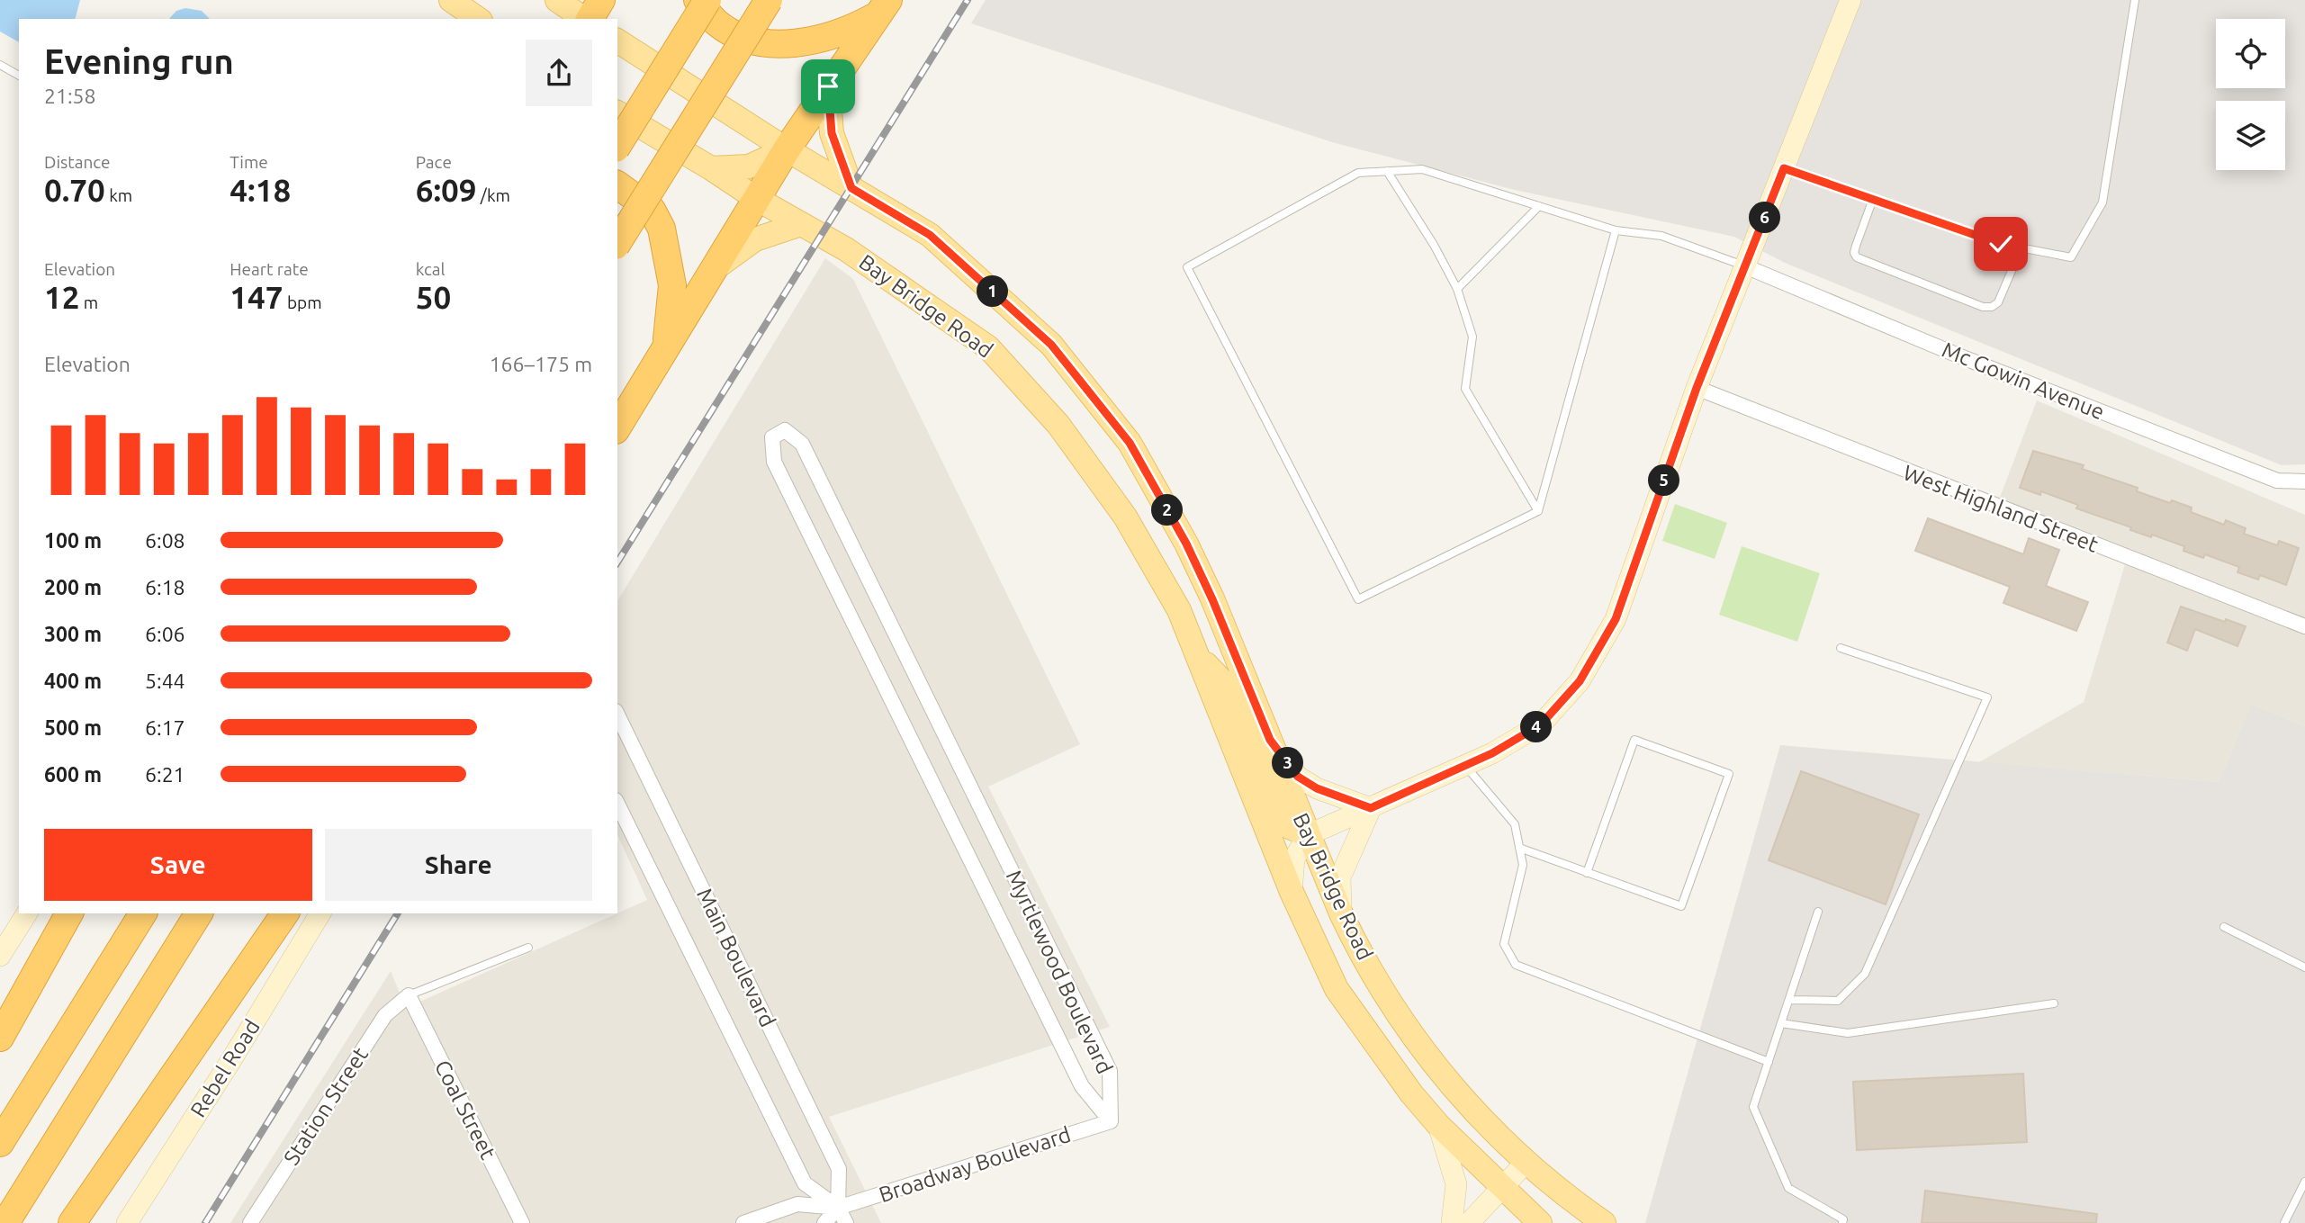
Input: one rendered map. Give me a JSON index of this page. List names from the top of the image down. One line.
{"streets":{"main road":["Bay Bridge Road"],"street":["Mc Gowin Avenue","West Highland Street","Main Boulevard","Myrtlewood Boulevard","Rebel Road","Station Street","Coal Street","Broadway Boulevard"]},"crossings":[["Main Boulevard","Broadway Boulevard"],["Myrtlewood Boulevard","Broadway Boulevard"],["Station Street","Coal Street"]],"page":{"heading":["Evening run","21:58"],"stats":[["Distance","0.70 km"],["Time","4:18"],["Pace","6:09 /km"],["Elevation","12 m"],["Heart rate","147 bpm"],["kcal","50"]],"pins":["6","1","5","2","4","3"],"chart":["Elevation","166–175 m"],"list":[{"name":"100 m","note":"6:08"},{"name":"200 m","note":"6:18"},{"name":"300 m","note":"6:06"},{"name":"400 m","note":"5:44"},{"name":"500 m","note":"6:17"},{"name":"600 m","note":"6:21"}],"buttons":["Save","Share"]}}
